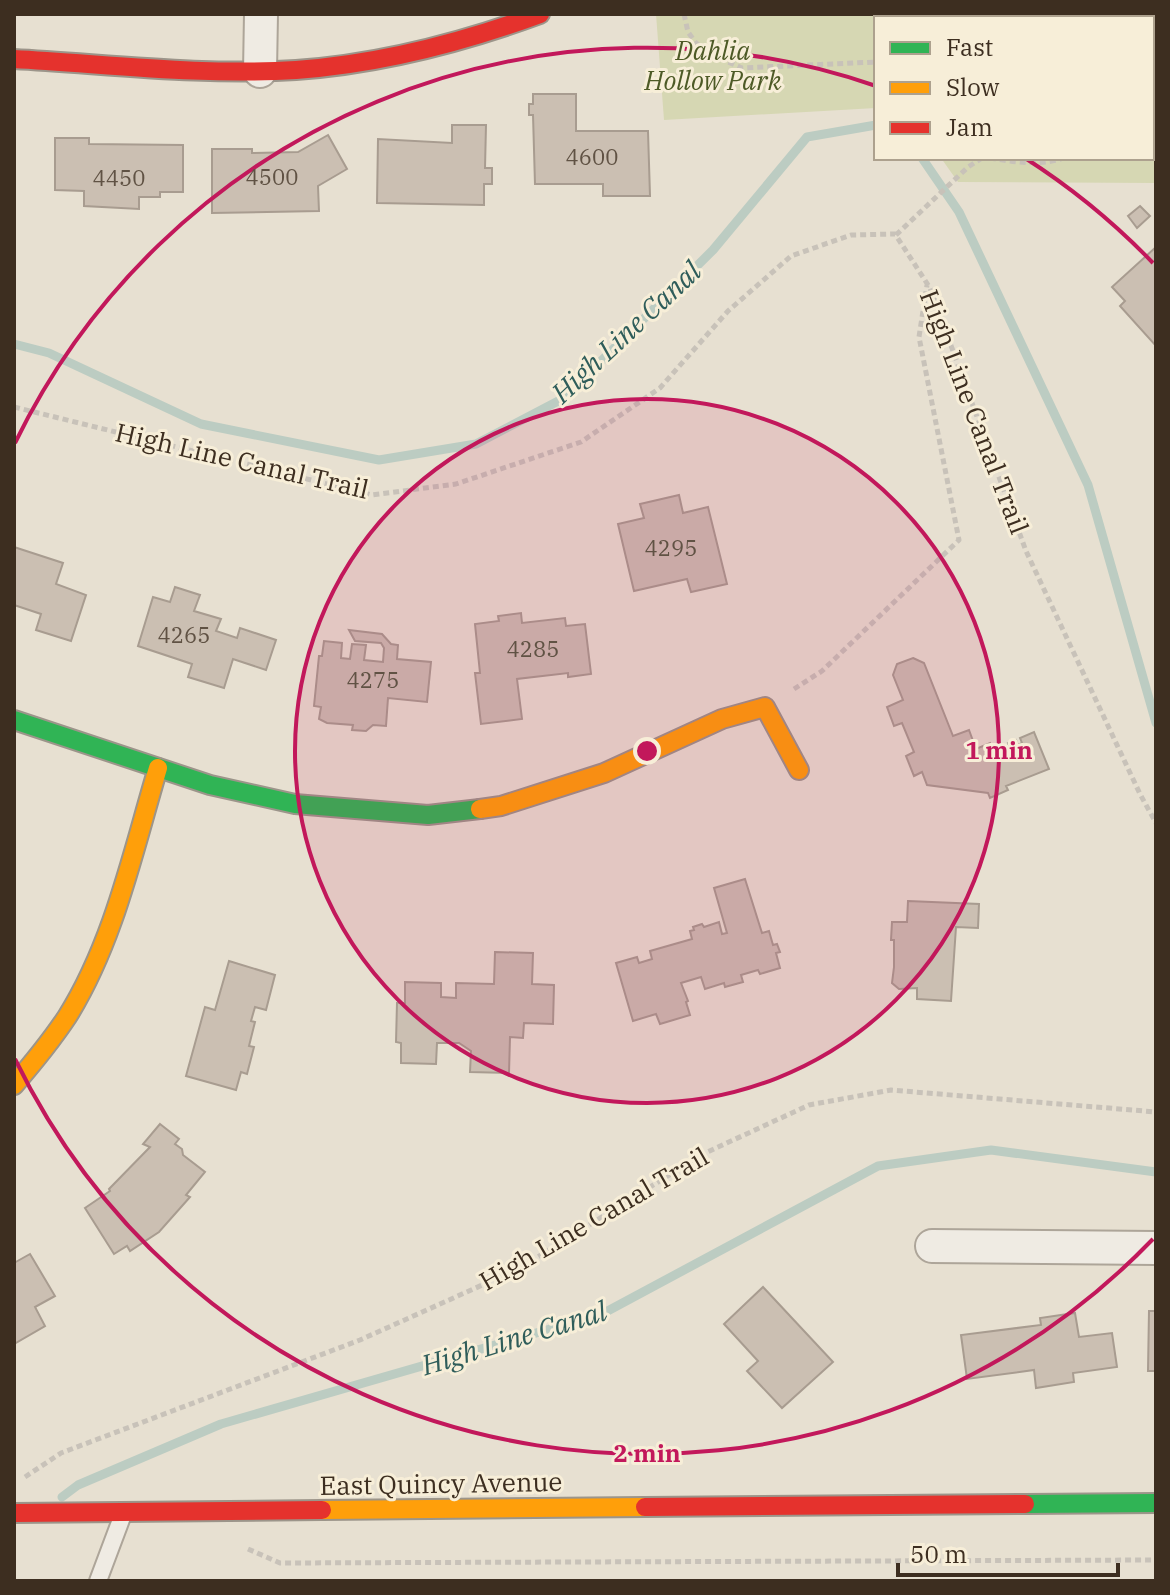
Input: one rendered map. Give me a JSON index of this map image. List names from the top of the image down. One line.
{"streets":{"street":["East Quincy Avenue"],"path":["High Line Canal Trail"]},"water":["High Line Canal"],"parks":["Dahlia Hollow Park"],"house_numbers":["4600","4500","4450","4295","4265","4285","4275"],"legend":["Fast","Slow","Jam"],"scale_bar":"50 m","rings":["1 min","2 min"]}
